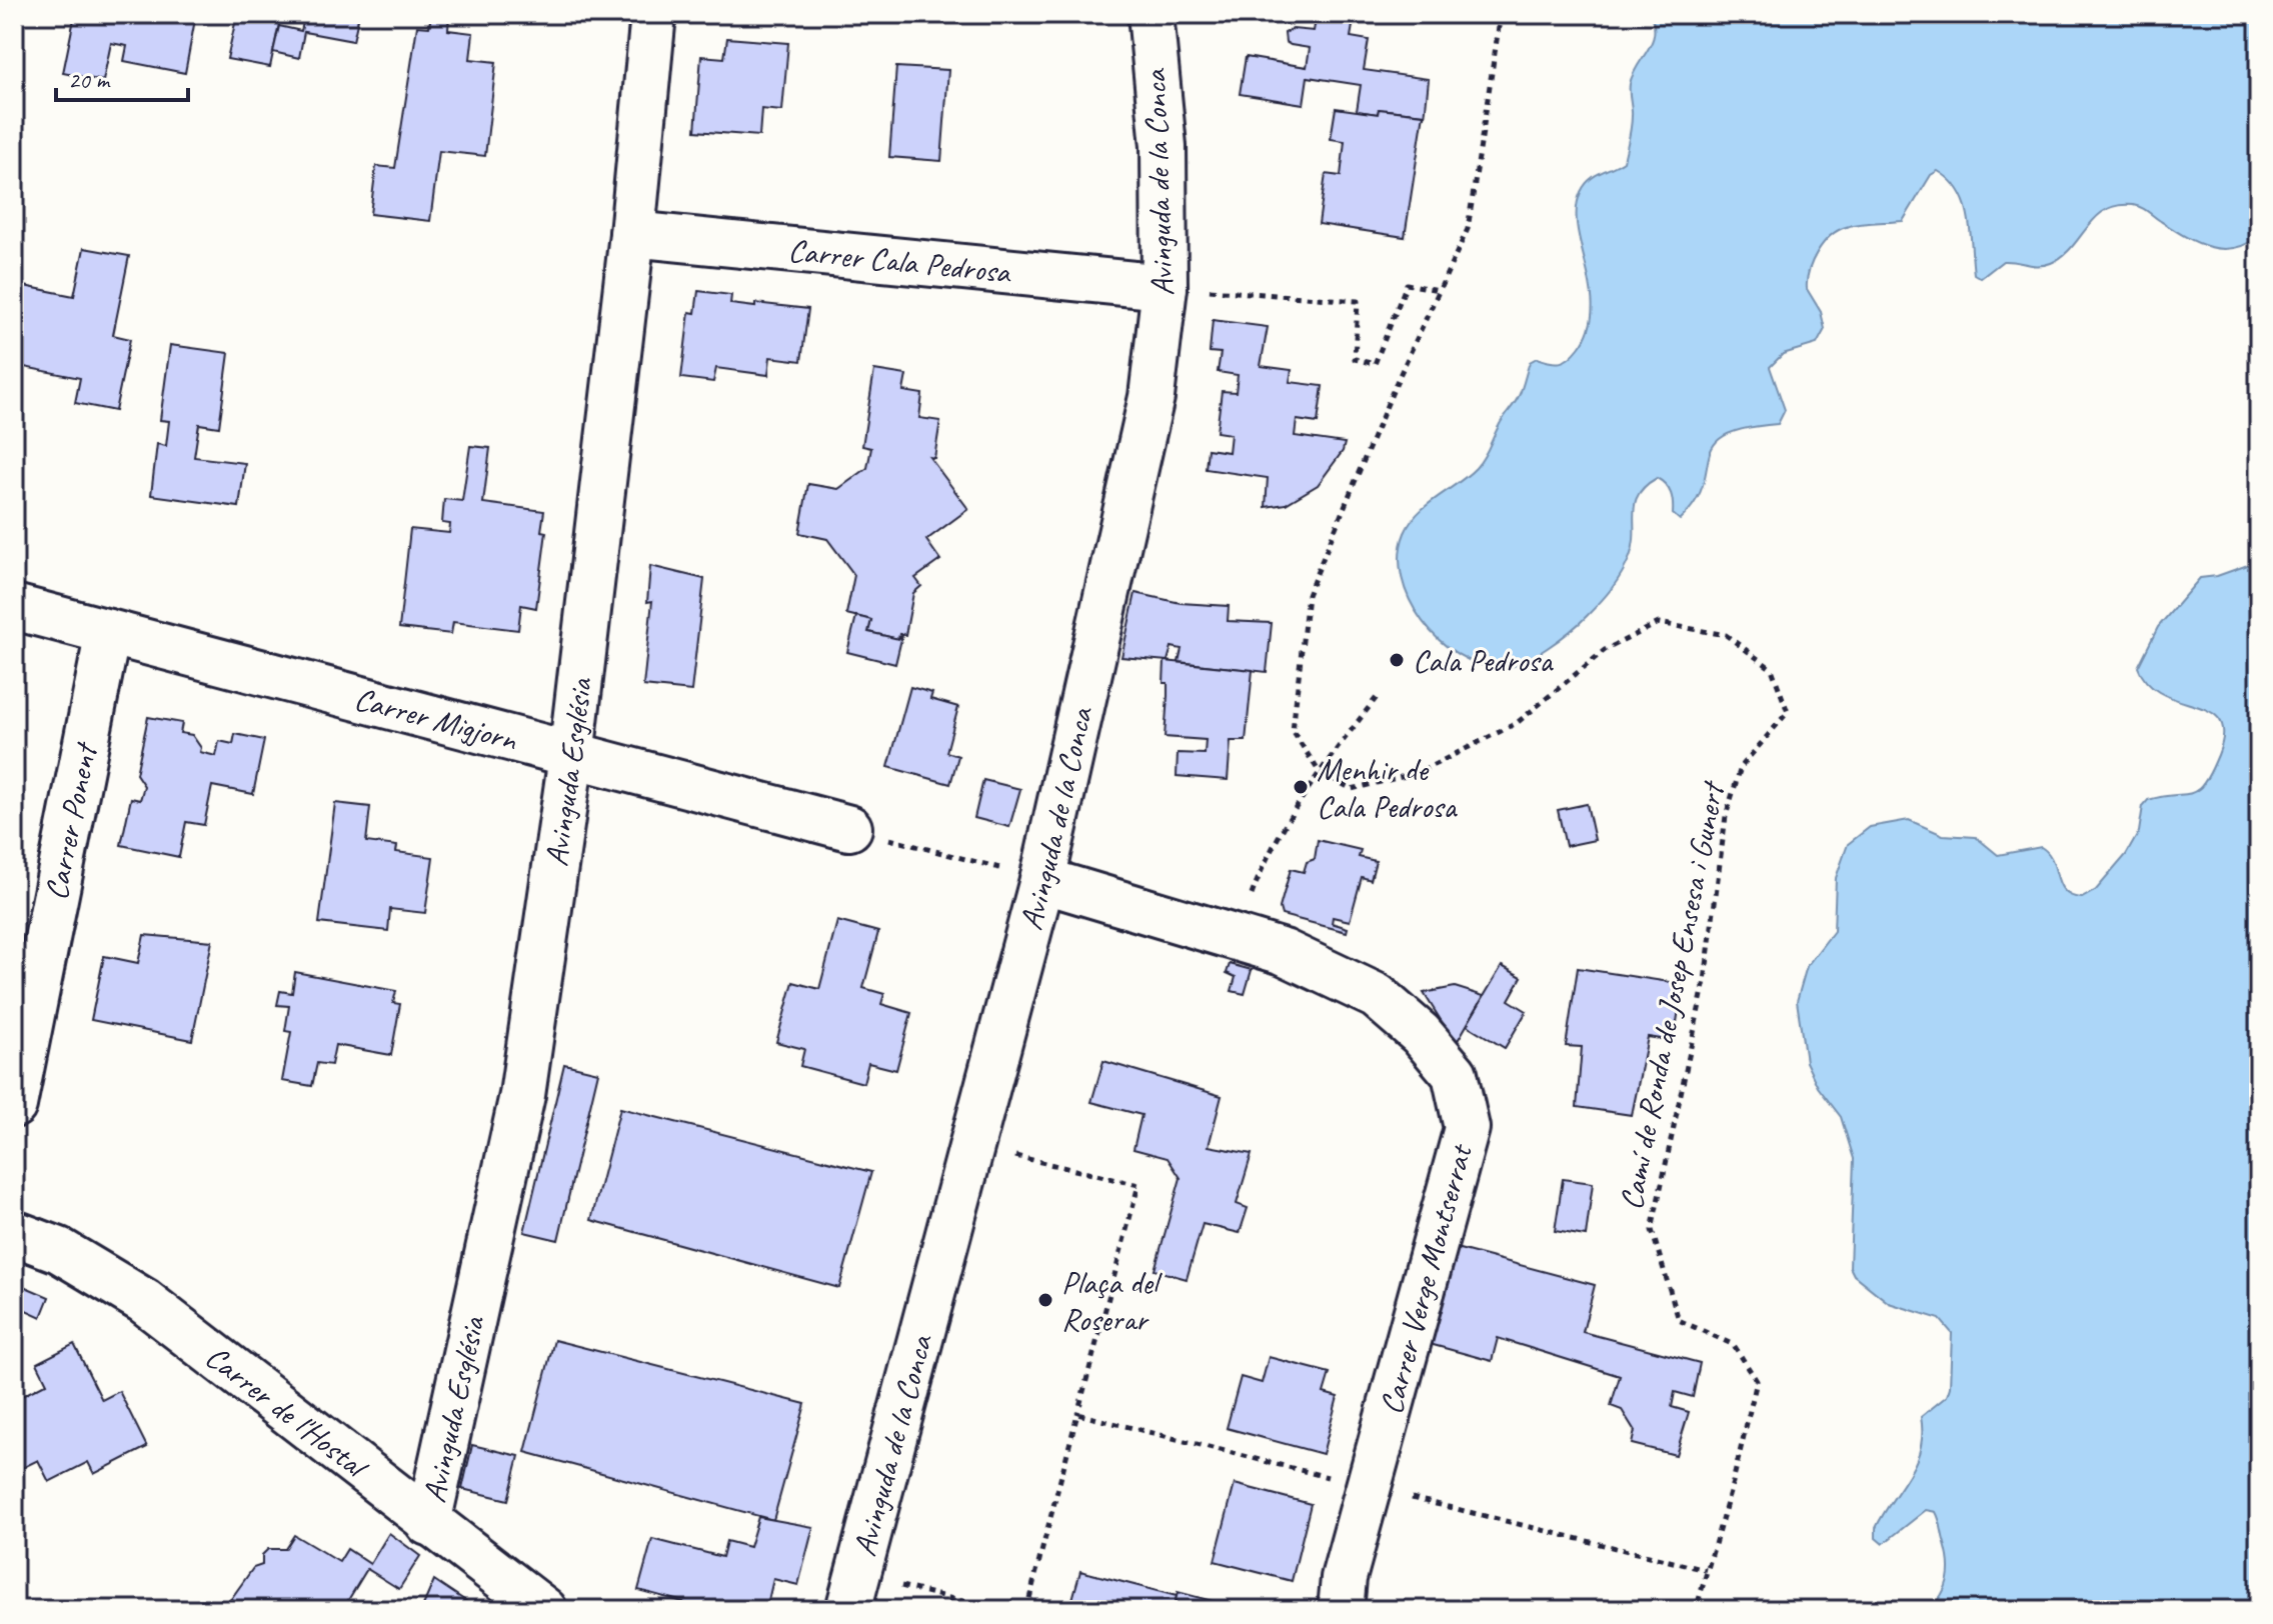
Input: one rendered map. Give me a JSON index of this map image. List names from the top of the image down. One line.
{"streets":{"street":["Avinguda de la Conca","Carrer Cala Pedrosa","Carrer Migjorn","Avinguda Església","Carrer Ponent","Carrer Verge Montserrat","Carrer de l'Hostal"],"path":["Camí de Ronda de Josep Ensesa i Gunert"]},"crossings":[["Avinguda de la Conca","Carrer Cala Pedrosa"],["Avinguda de la Conca","Carrer Verge Montserrat"],["Carrer Cala Pedrosa","Avinguda Església"],["Carrer Migjorn","Avinguda Església"],["Carrer Migjorn","Carrer Ponent"],["Avinguda Església","Carrer de l'Hostal"]],"places":["Cala Pedrosa","Menhir de Cala Pedrosa","Plaça del Roserar"],"scale_bar":"20 m"}
